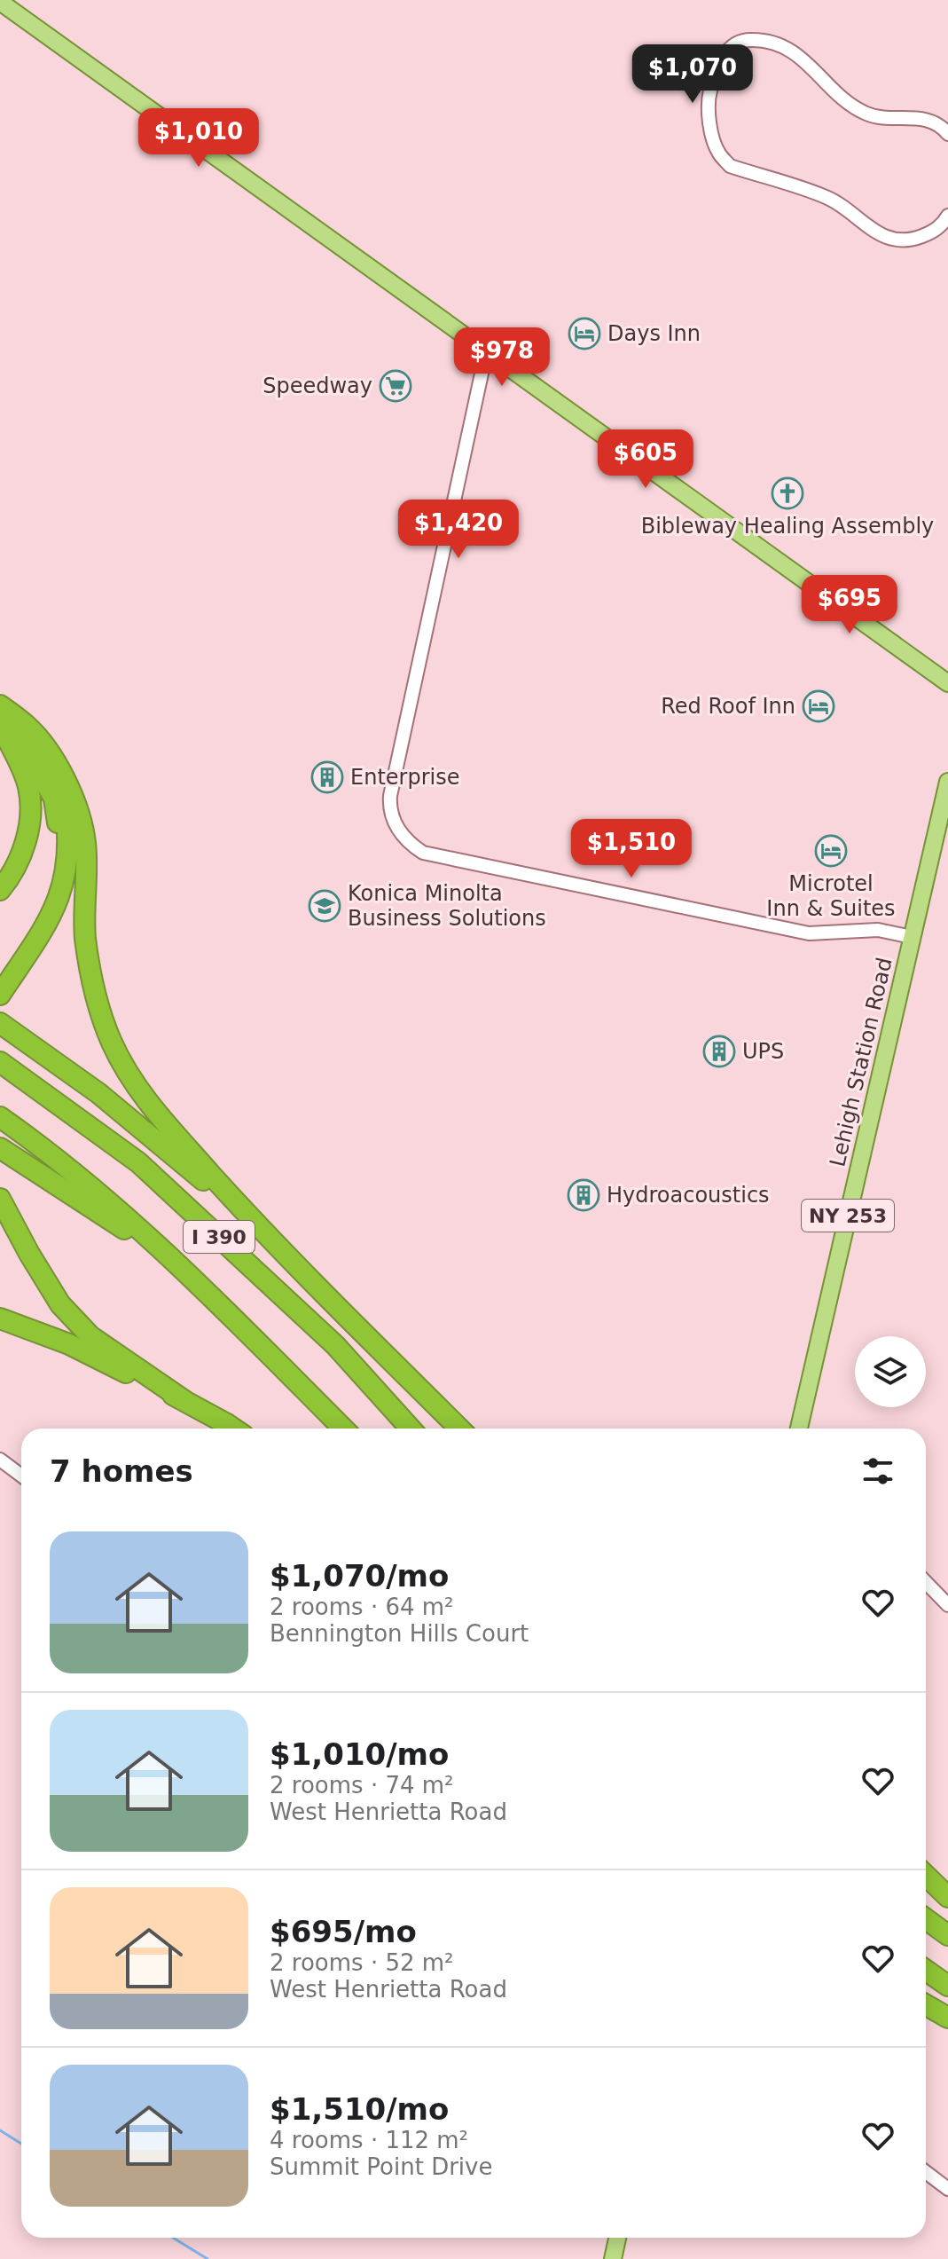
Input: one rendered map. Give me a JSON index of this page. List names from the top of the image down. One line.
{"streets":{"highway":["I 390"],"main road":["Lehigh Station Road","NY 253"]},"places":{"hotel":["Days Inn","Red Roof Inn","Microtel Inn & Suites"],"supermarket":["Speedway"],"church":["Bibleway Healing Assembly"],"building":["Enterprise","UPS","Hydroacoustics"],"school or university":["Konica Minolta Business Solutions"]},"page":{"price":["$1,070","$1,010","$978","$605","$1,420","$695","$1,510"],"heading":"7 homes","list":[{"name":"$1,070/mo","note":"2 rooms · 64 m² · Bennington Hills Court"},{"name":"$1,010/mo","note":"2 rooms · 74 m² · West Henrietta Road"},{"name":"$695/mo","note":"2 rooms · 52 m² · West Henrietta Road"},{"name":"$1,510/mo","note":"4 rooms · 112 m² · Summit Point Drive"}]}}
